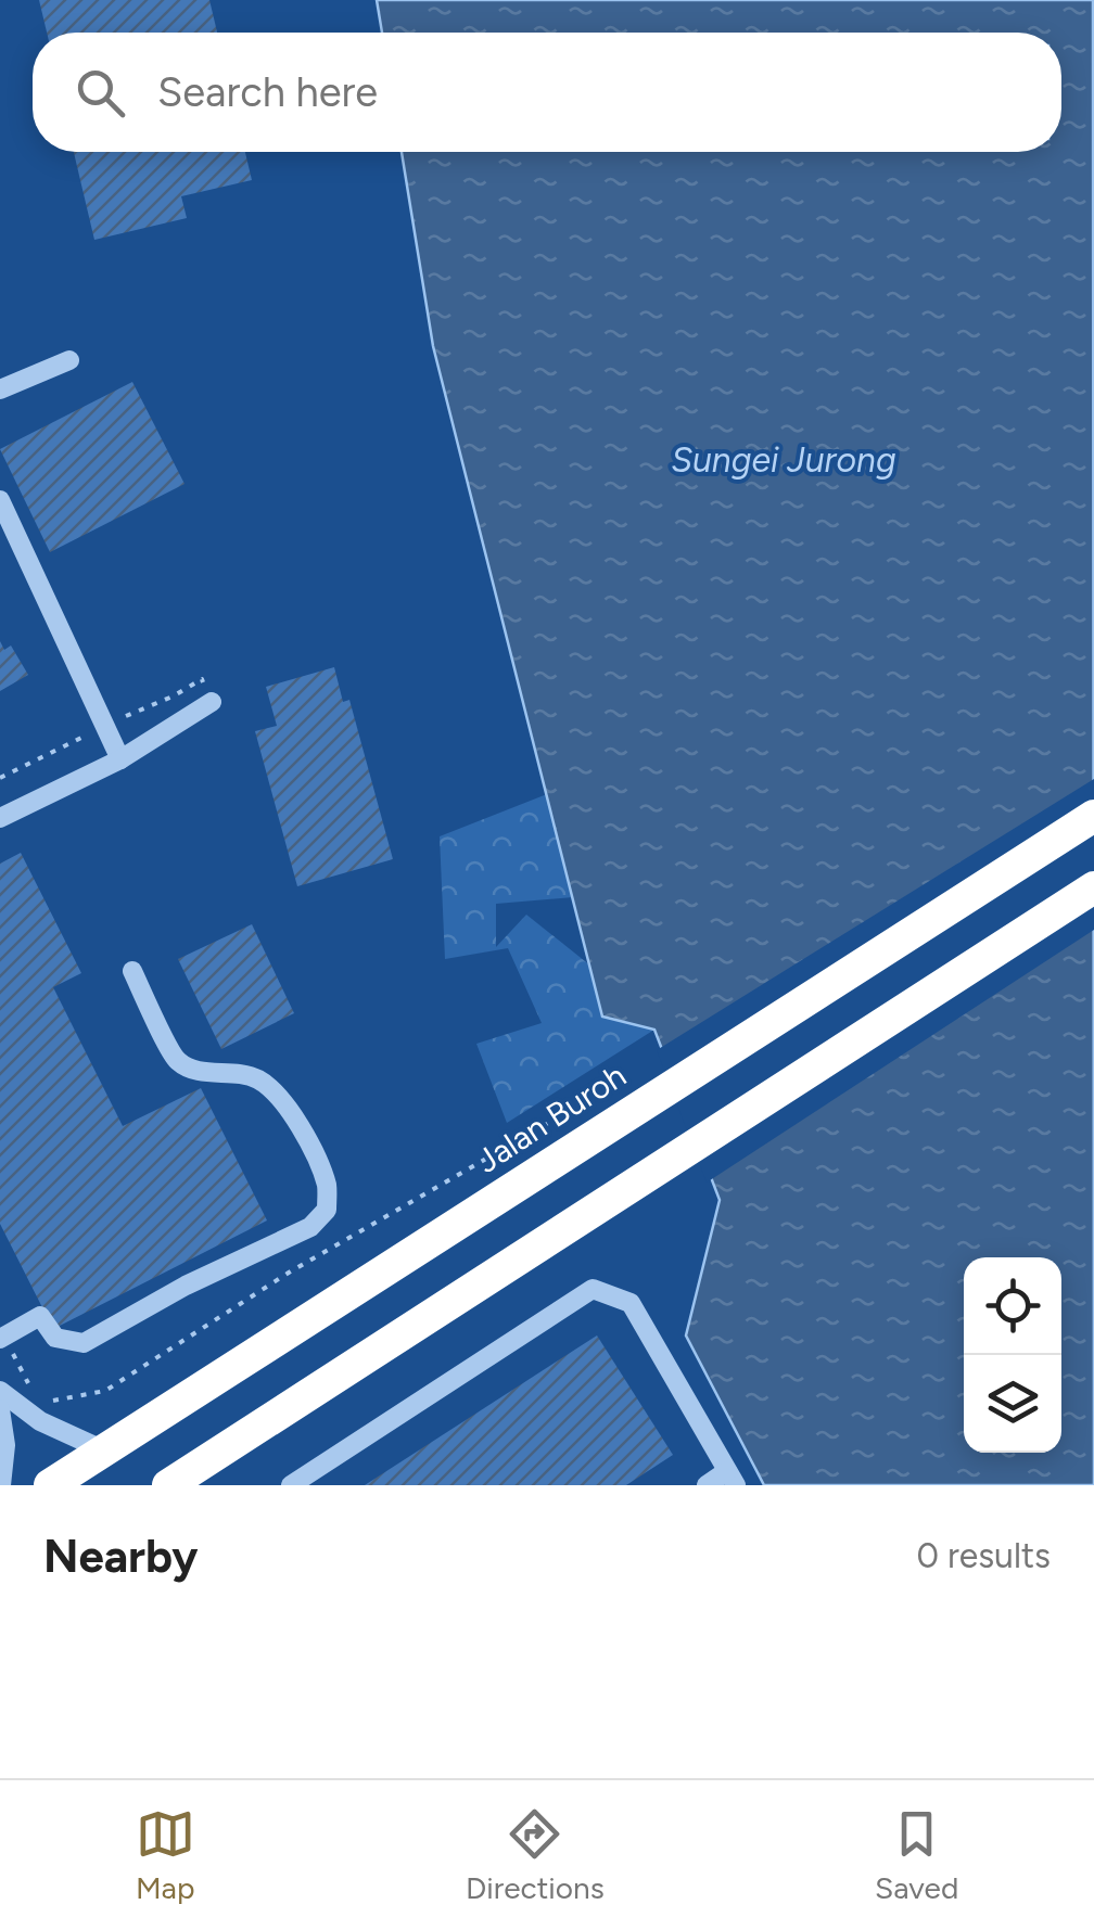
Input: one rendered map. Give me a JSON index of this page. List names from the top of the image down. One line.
{"streets":{"highway":["Jalan Buroh"]},"water":["Sungei Jurong"],"page":{"search":"Search here","heading":["Nearby","0 results"],"nav":["Map","Directions","Saved"]}}
